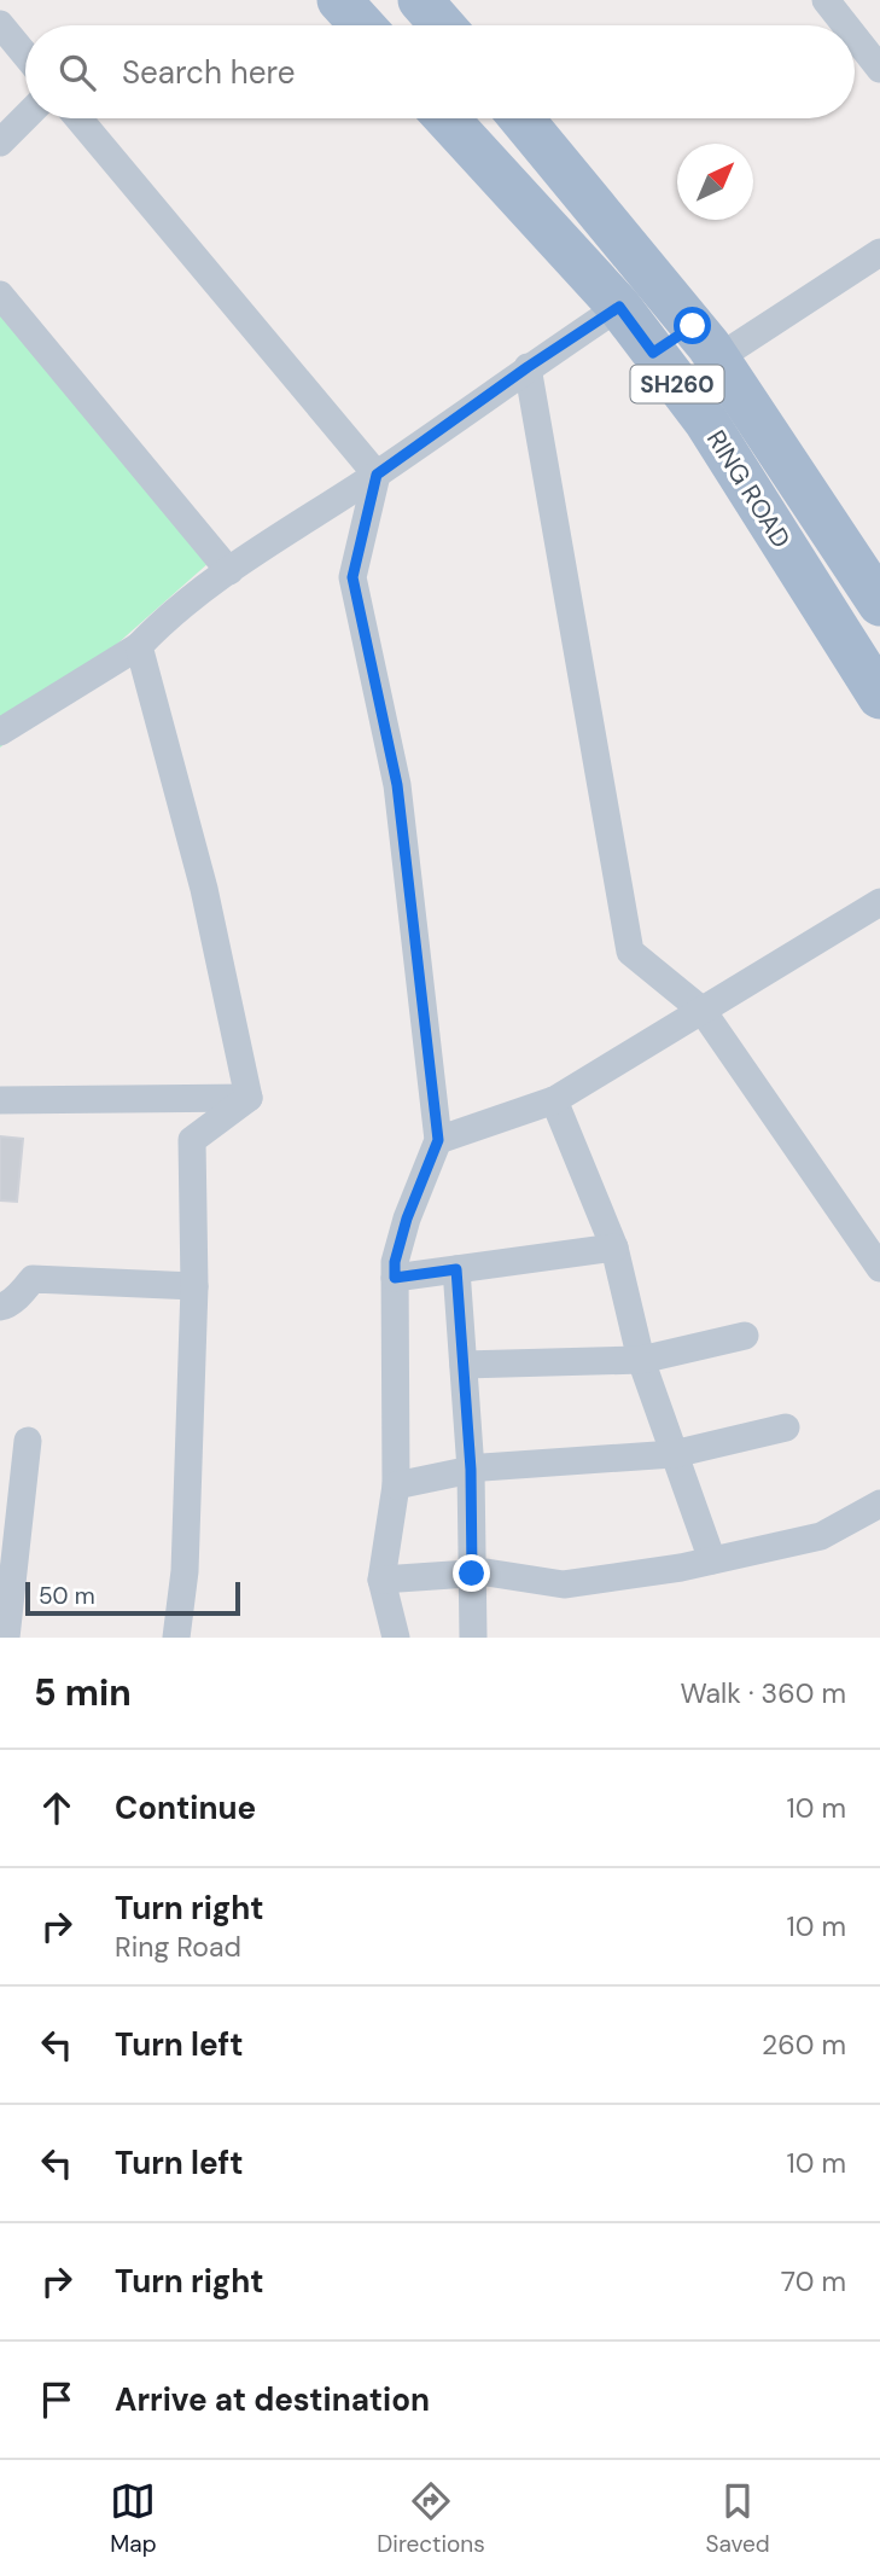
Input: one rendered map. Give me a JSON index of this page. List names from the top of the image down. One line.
{"streets":{"main road":["SH260","RING ROAD"]},"scale_bar":"50 m","north":"top right","page":{"search":"Search here","scale":"50 m","heading":["5 min","Walk · 360 m"],"list":[["Continue","10 m"],["Turn right","Ring Road","10 m"],["Turn left","260 m"],["Turn left","10 m"],["Turn right","70 m"],"Arrive at destination"],"nav":["Map","Directions","Saved"]}}
